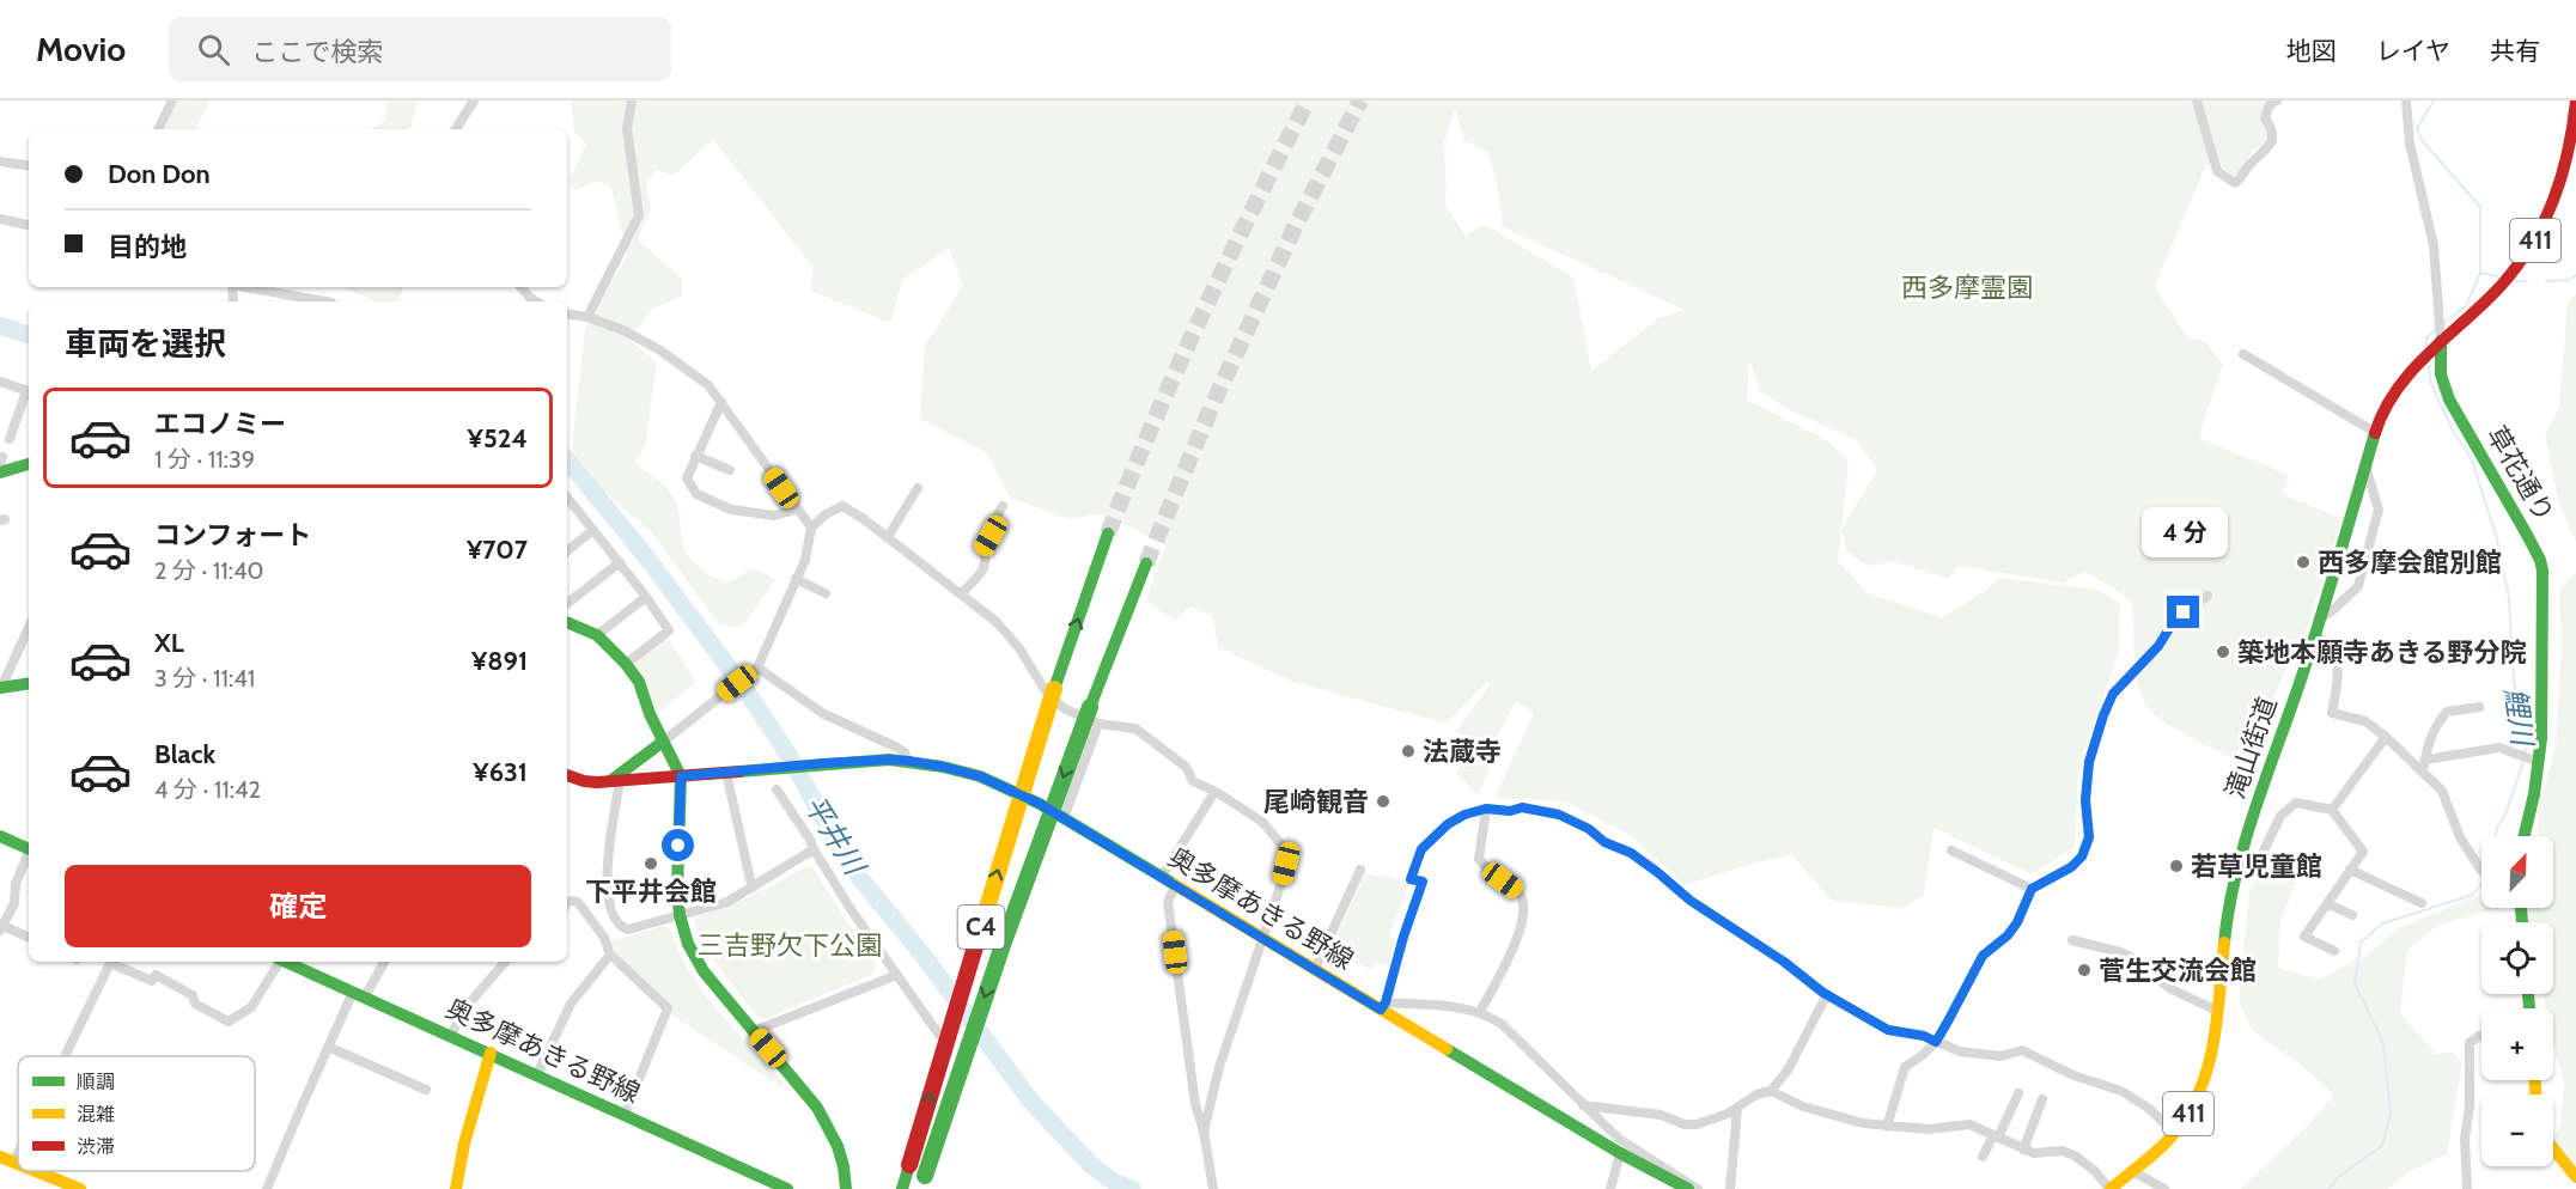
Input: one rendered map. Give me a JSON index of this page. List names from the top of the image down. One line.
{"streets":{"main road":["411","草花通り","滝山街道","奥多摩あきる野線","C4"]},"crossings":[["草花通り","滝山街道"]],"water":["鯉川","平井川"],"parks":["西多摩霊園","三吉野欠下公園"],"places":["西多摩会館別館","築地本願寺あきる野分院","法蔵寺","尾崎観音","下平井会館","若草児童館","菅生交流会館"],"legend":["順調","混雑","渋滞"],"north":"top right","page":{"header":"Movio","search":"ここで検索","nav":["地図","レイヤ","共有"],"banner":["Don Don","目的地"],"heading":"車両を選択","list":[{"name":"エコノミー","note":"1 分 · 11:39","value":"¥524"},{"name":"コンフォート","note":"2 分 · 11:40","value":"¥707"},{"name":"XL","note":"3 分 · 11:41","value":"¥891"},{"name":"Black","note":"4 分 · 11:42","value":"¥631"}],"bubble":"4 分","map_buttons":["+","−"],"buttons":"確定"}}
